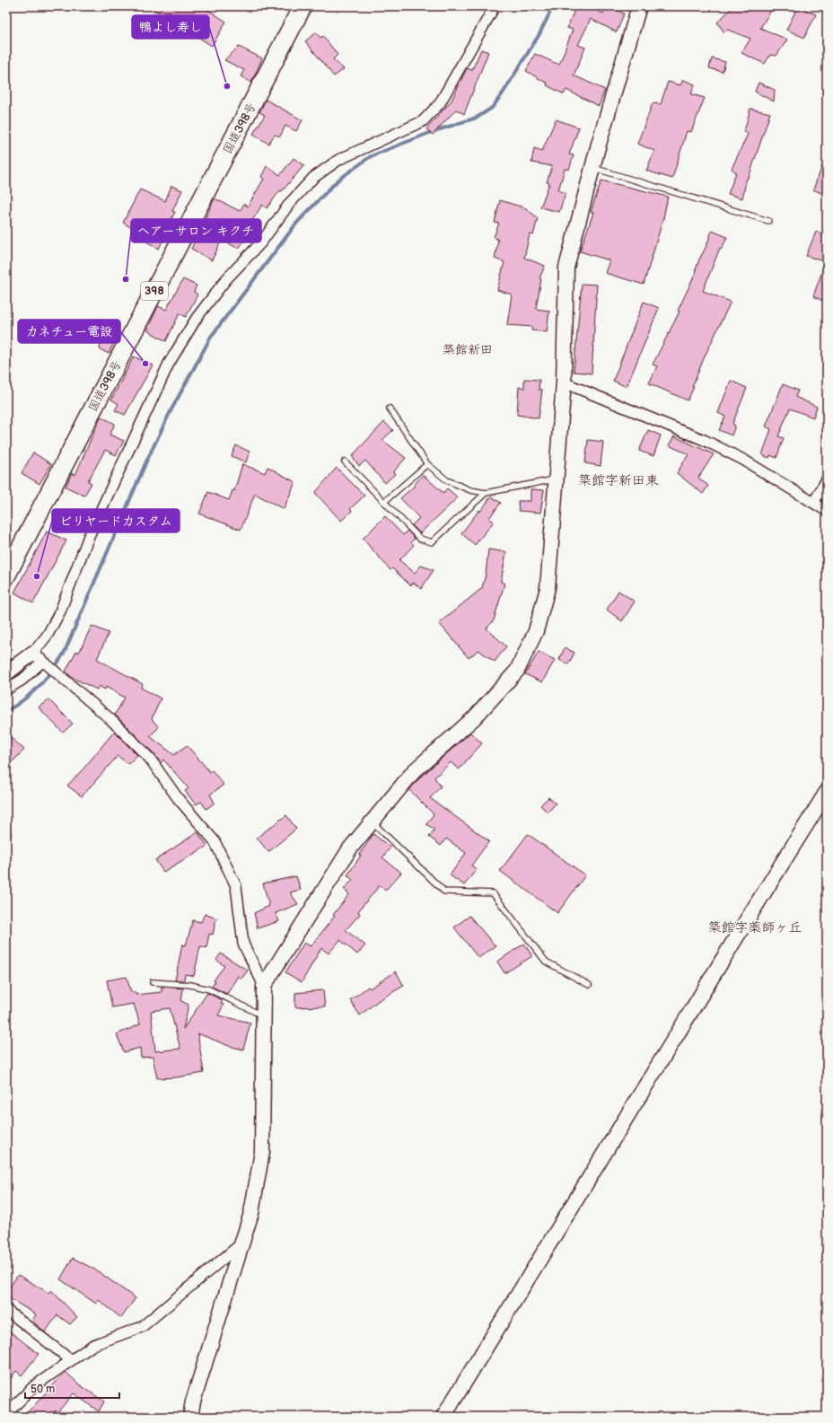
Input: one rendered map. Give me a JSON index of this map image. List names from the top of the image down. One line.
{"streets":{"highway":["国道398号","398"]},"districts":["築館新田","築館字新田東","築館字薬師ヶ丘"],"places":["鴨よし寿し","ヘアーサロン キクチ","カネチュー電設","ビリヤードカスタム"],"scale_bar":"50 m"}
